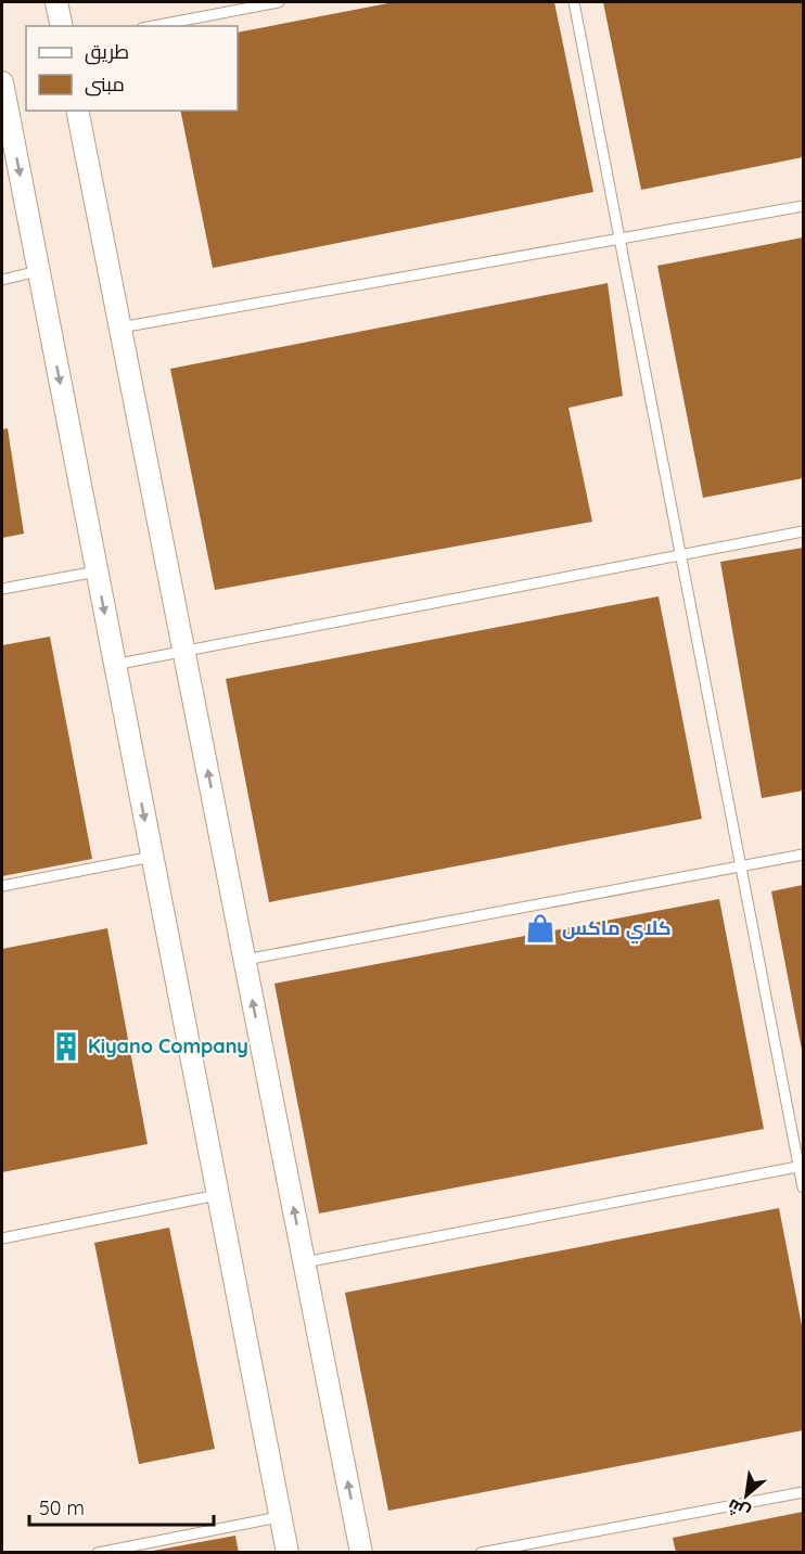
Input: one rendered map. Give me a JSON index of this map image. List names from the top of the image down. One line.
{"places":{"shop":["كلاي ماكس"],"building":["Kiyano Company"]},"legend":["طريق","مبنى"],"scale_bar":"50 m","north":"bottom left"}
